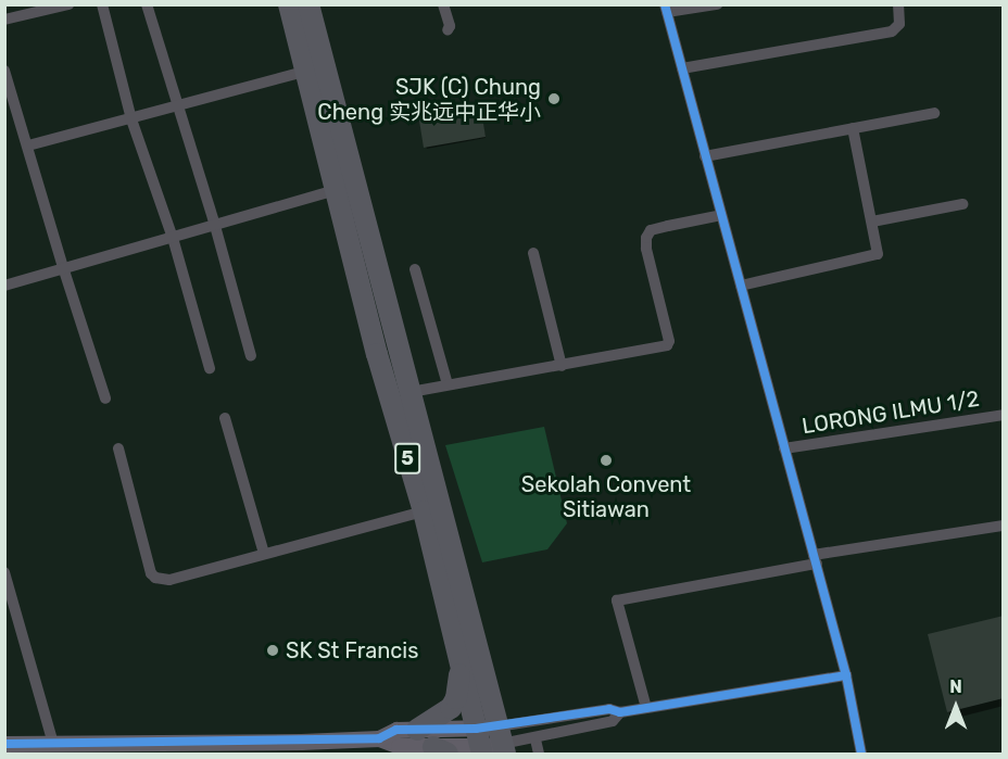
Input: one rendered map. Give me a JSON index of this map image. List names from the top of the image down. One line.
{"streets":{"highway":["5"],"street":["LORONG ILMU 1/2"]},"places":["SJK (C) Chung Cheng 实兆远中正华小","Sekolah Convent Sitiawan","SK St Francis"],"north":"top"}
